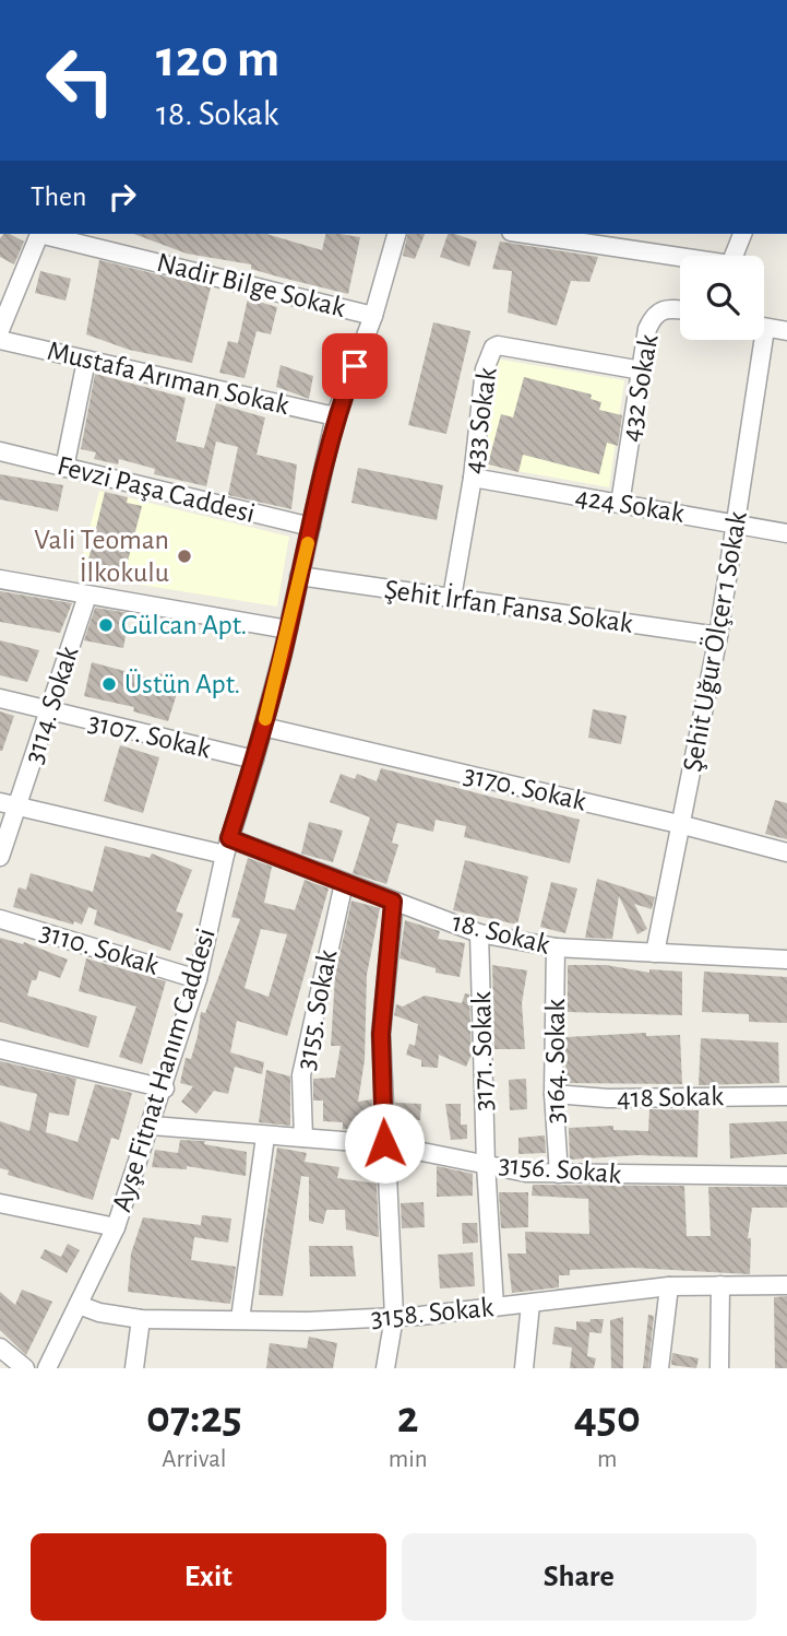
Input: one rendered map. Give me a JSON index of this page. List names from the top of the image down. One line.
{"streets":{"street":["Nadir Bilge Sokak","Mustafa Arıman Sokak","432 Sokak","433 Sokak","Fevzi Paşa Caddesi","424 Sokak","Şehit İrfan Fansa Sokak","Şehit Uğur Ölçer 1 Sokak","3114. Sokak","3107. Sokak","3170. Sokak","18. Sokak","3110. Sokak","3155. Sokak","3171. Sokak","3164. Sokak","Ayşe Fitnat Hanım Caddesi","418 Sokak","3156. Sokak","3158. Sokak"]},"crossings":[["Nadir Bilge Sokak","Ayşe Fitnat Hanım Caddesi"],["Mustafa Arıman Sokak","Ayşe Fitnat Hanım Caddesi"],["432 Sokak","433 Sokak"],["432 Sokak","424 Sokak"],["433 Sokak","424 Sokak"],["433 Sokak","Şehit İrfan Fansa Sokak"],["Fevzi Paşa Caddesi","Ayşe Fitnat Hanım Caddesi"],["424 Sokak","Şehit Uğur Ölçer 1 Sokak"],["Şehit İrfan Fansa Sokak","Şehit Uğur Ölçer 1 Sokak"],["Şehit İrfan Fansa Sokak","Ayşe Fitnat Hanım Caddesi"],["Şehit Uğur Ölçer 1 Sokak","3170. Sokak"],["Şehit Uğur Ölçer 1 Sokak","18. Sokak"],["3114. Sokak","3107. Sokak"],["3114. Sokak","18. Sokak"],["3107. Sokak","Ayşe Fitnat Hanım Caddesi"],["3170. Sokak","Ayşe Fitnat Hanım Caddesi"],["18. Sokak","3155. Sokak"],["18. Sokak","3171. Sokak"],["18. Sokak","3164. Sokak"],["18. Sokak","Ayşe Fitnat Hanım Caddesi"],["3110. Sokak","Ayşe Fitnat Hanım Caddesi"],["3155. Sokak","3156. Sokak"],["3171. Sokak","3156. Sokak"],["3171. Sokak","3158. Sokak"],["3164. Sokak","418 Sokak"],["3164. Sokak","3156. Sokak"],["Ayşe Fitnat Hanım Caddesi","3156. Sokak"],["Ayşe Fitnat Hanım Caddesi","3158. Sokak"]],"places":["Vali Teoman İlkokulu","Gülcan Apt.","Üstün Apt."],"page":{"turn":["120 m","18. Sokak"],"then":"Then","eta":["07:25","Arrival","2","min","450","m"],"buttons":["Exit","Share"]}}
